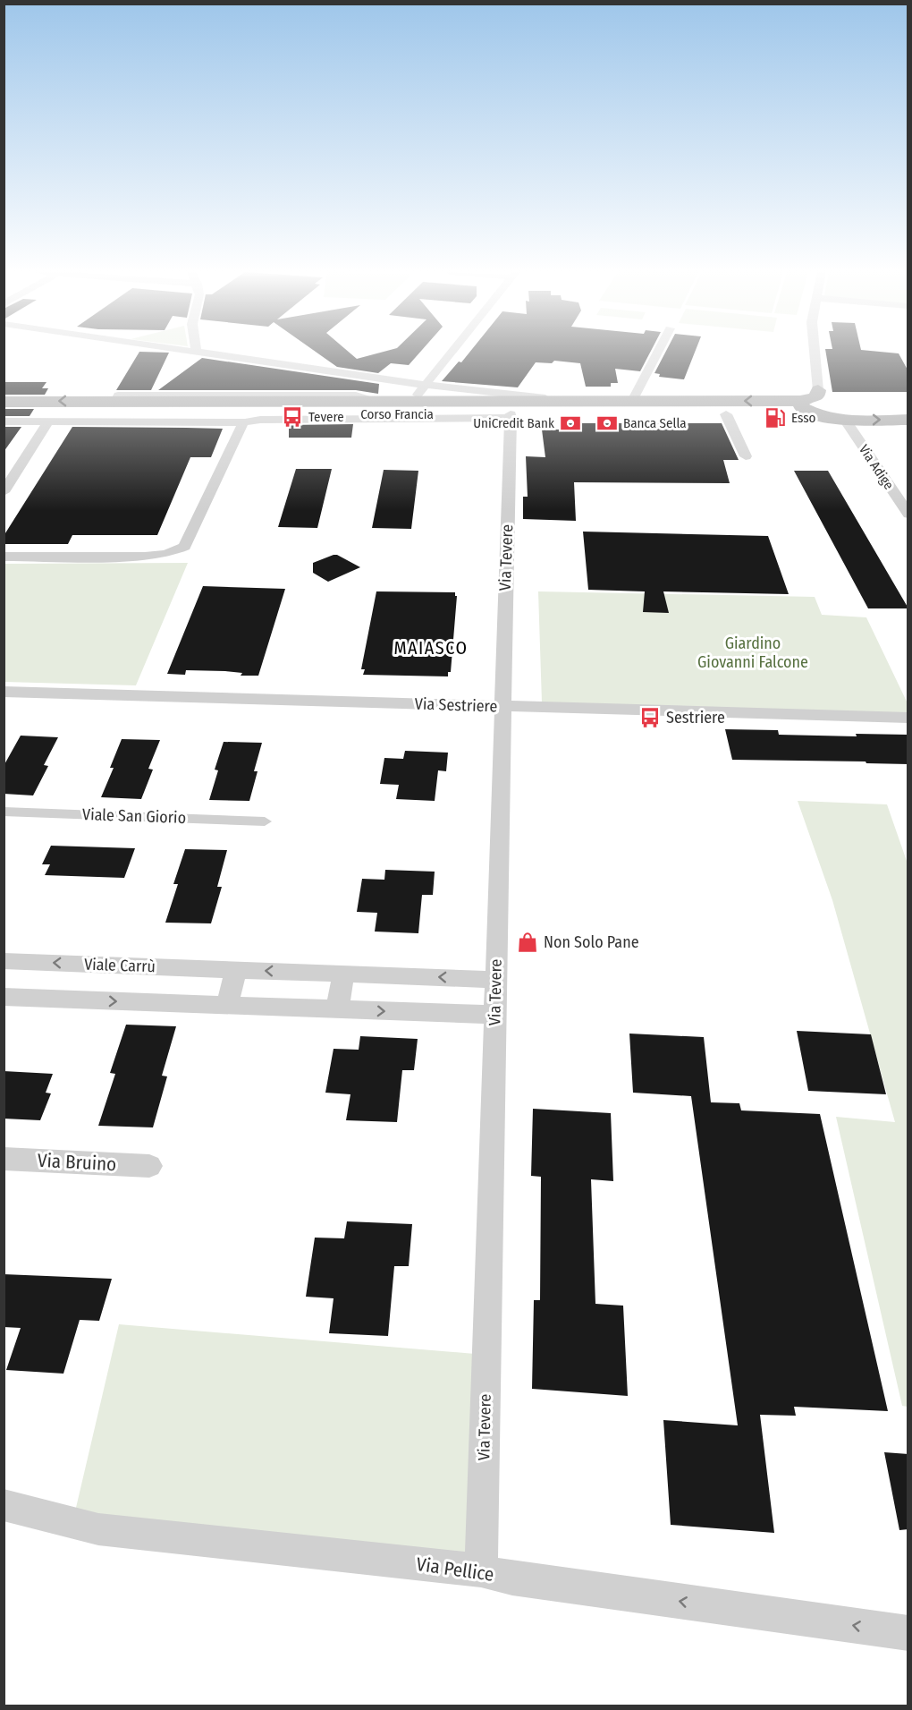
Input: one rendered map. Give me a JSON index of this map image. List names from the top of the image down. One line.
{"streets":{"main road":["Corso Francia"],"street":["Via Adige","Via Tevere","Via Sestriere","Viale San Giorio","Viale Carrù","Via Bruino","Via Pellice"]},"crossings":[["Corso Francia","Via Adige"],["Corso Francia","Via Tevere"],["Via Tevere","Via Sestriere"],["Via Tevere","Viale Carrù"],["Via Tevere","Via Pellice"]],"one_way":["Via Pellice"],"districts":["MAIASCO"],"parks":["Giardino Giovanni Falcone"],"places":{"bus stop":["Tevere","Sestriere"],"fuel station":["Esso"],"bank":["UniCredit Bank","Banca Sella"],"shop":["Non Solo Pane"]}}
